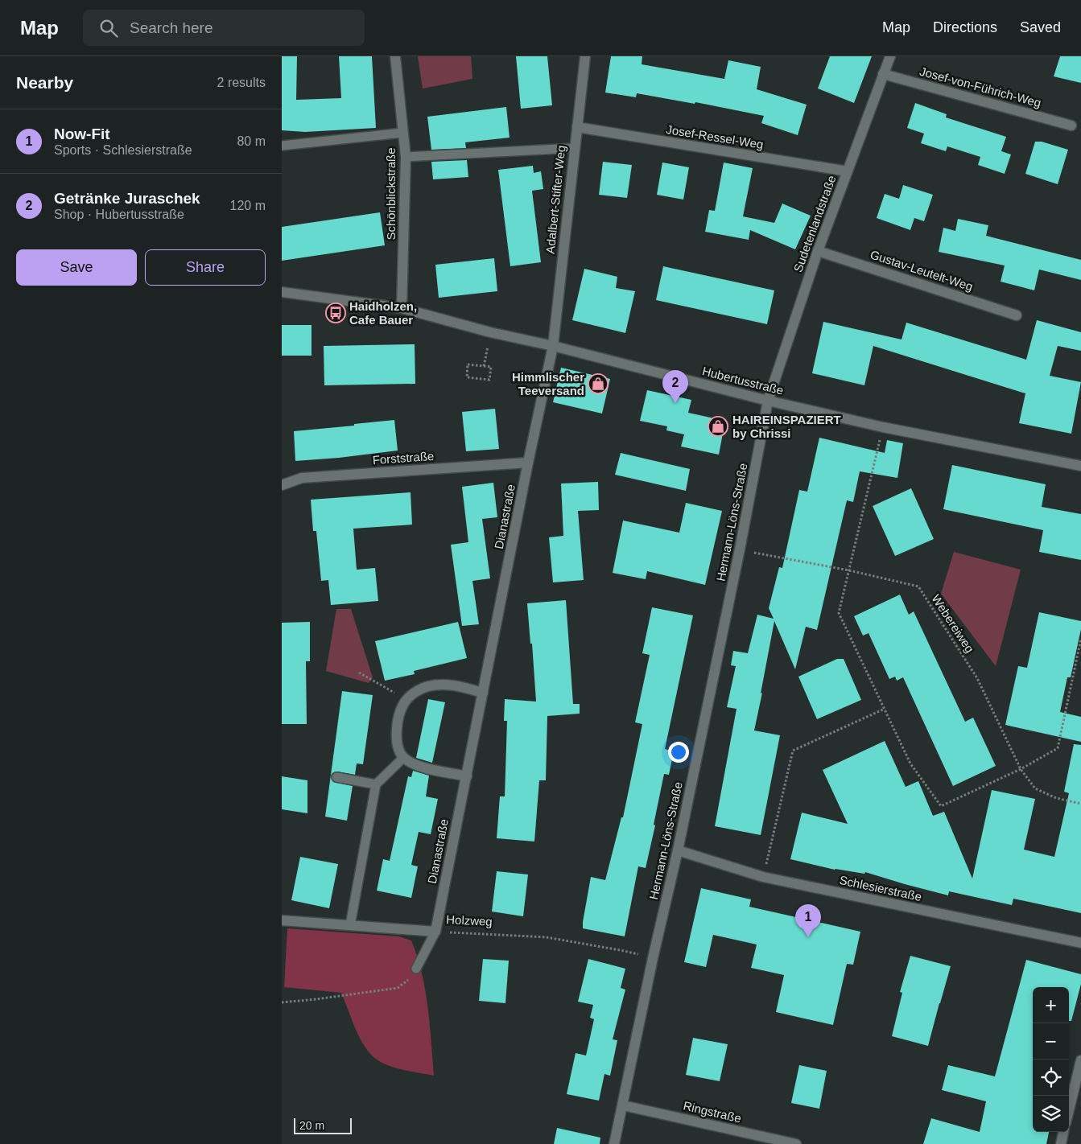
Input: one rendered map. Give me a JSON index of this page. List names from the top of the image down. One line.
{"streets":{"street":["Josef-von-Führich-Weg","Josef-Ressel-Weg","Schönblickstraße","Adalbert-Stifter-Weg","Sudetenlandstraße","Gustav-Leutelt-Weg","Hubertusstraße","Forststraße","Dianastraße","Hermann-Löns-Straße","Schlesierstraße","Holzweg","Ringstraße"],"path":["Webereiweg"]},"crossings":[["Josef-von-Führich-Weg","Sudetenlandstraße"],["Josef-Ressel-Weg","Adalbert-Stifter-Weg"],["Josef-Ressel-Weg","Sudetenlandstraße"],["Schönblickstraße","Hubertusstraße"],["Adalbert-Stifter-Weg","Hubertusstraße"],["Adalbert-Stifter-Weg","Dianastraße"],["Sudetenlandstraße","Gustav-Leutelt-Weg"],["Sudetenlandstraße","Hubertusstraße"],["Sudetenlandstraße","Hermann-Löns-Straße"],["Hubertusstraße","Dianastraße"],["Hubertusstraße","Hermann-Löns-Straße"],["Forststraße","Dianastraße"],["Dianastraße","Holzweg"],["Hermann-Löns-Straße","Webereiweg"],["Hermann-Löns-Straße","Schlesierstraße"],["Hermann-Löns-Straße","Holzweg"],["Hermann-Löns-Straße","Ringstraße"]],"places":{"bus stop":["Haidholzen, Cafe Bauer"],"shop":["Himmlischer Teeversand","HAIREINSPAZIERT by Chrissi"]},"scale_bar":"20 m","page":{"header":"Map","search":"Search here","nav":["Map","Directions","Saved"],"heading":["Nearby","2 results"],"list":[{"mark":"1","name":"Now-Fit","note":"Sports · Schlesierstraße","value":"80 m"},{"mark":"2","name":"Getränke Juraschek","note":"Shop · Hubertusstraße","value":"120 m"}],"buttons":["Save","Share"],"pins":["2","1"],"map_buttons":["+","−"],"scale":"20 m"}}
